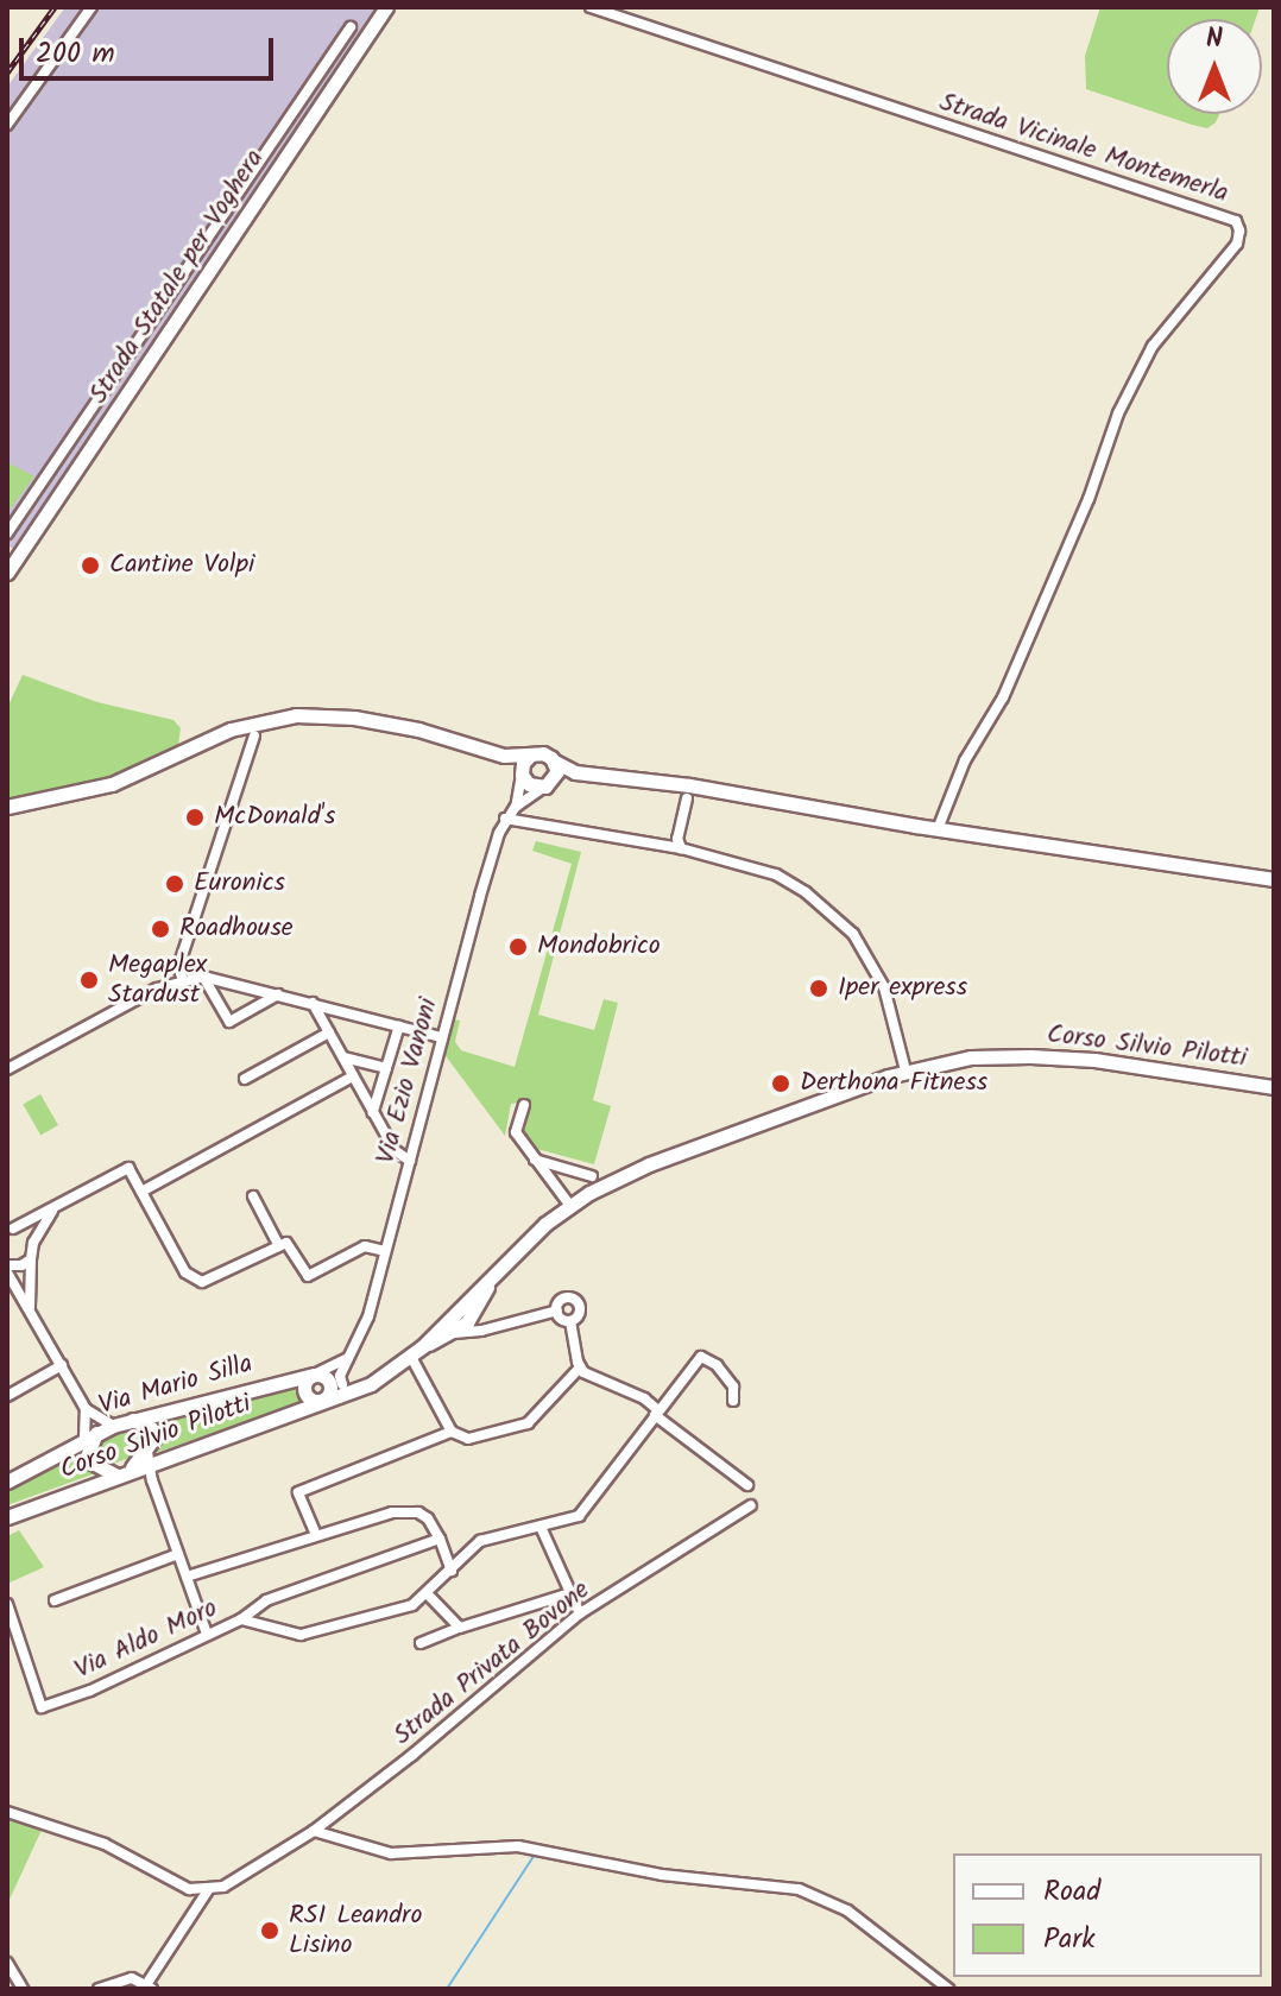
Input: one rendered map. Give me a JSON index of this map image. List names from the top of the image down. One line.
{"streets":{"main road":["Strada Statale per Voghera","Corso Silvio Pilotti","Via Mario Silla"],"street":["Strada Vicinale Montemerla","Via Ezio Vanoni","Via Aldo Moro","Strada Privata Bovone"]},"crossings":[["Corso Silvio Pilotti","Via Mario Silla"]],"places":["Cantine Volpi","McDonald's","Euronics","Roadhouse","Mondobrico","Megaplex Stardust","Iper express","Derthona Fitness","RSI Leandro Lisino"],"legend":["Road","Park"],"scale_bar":"200 m","north":"top"}
